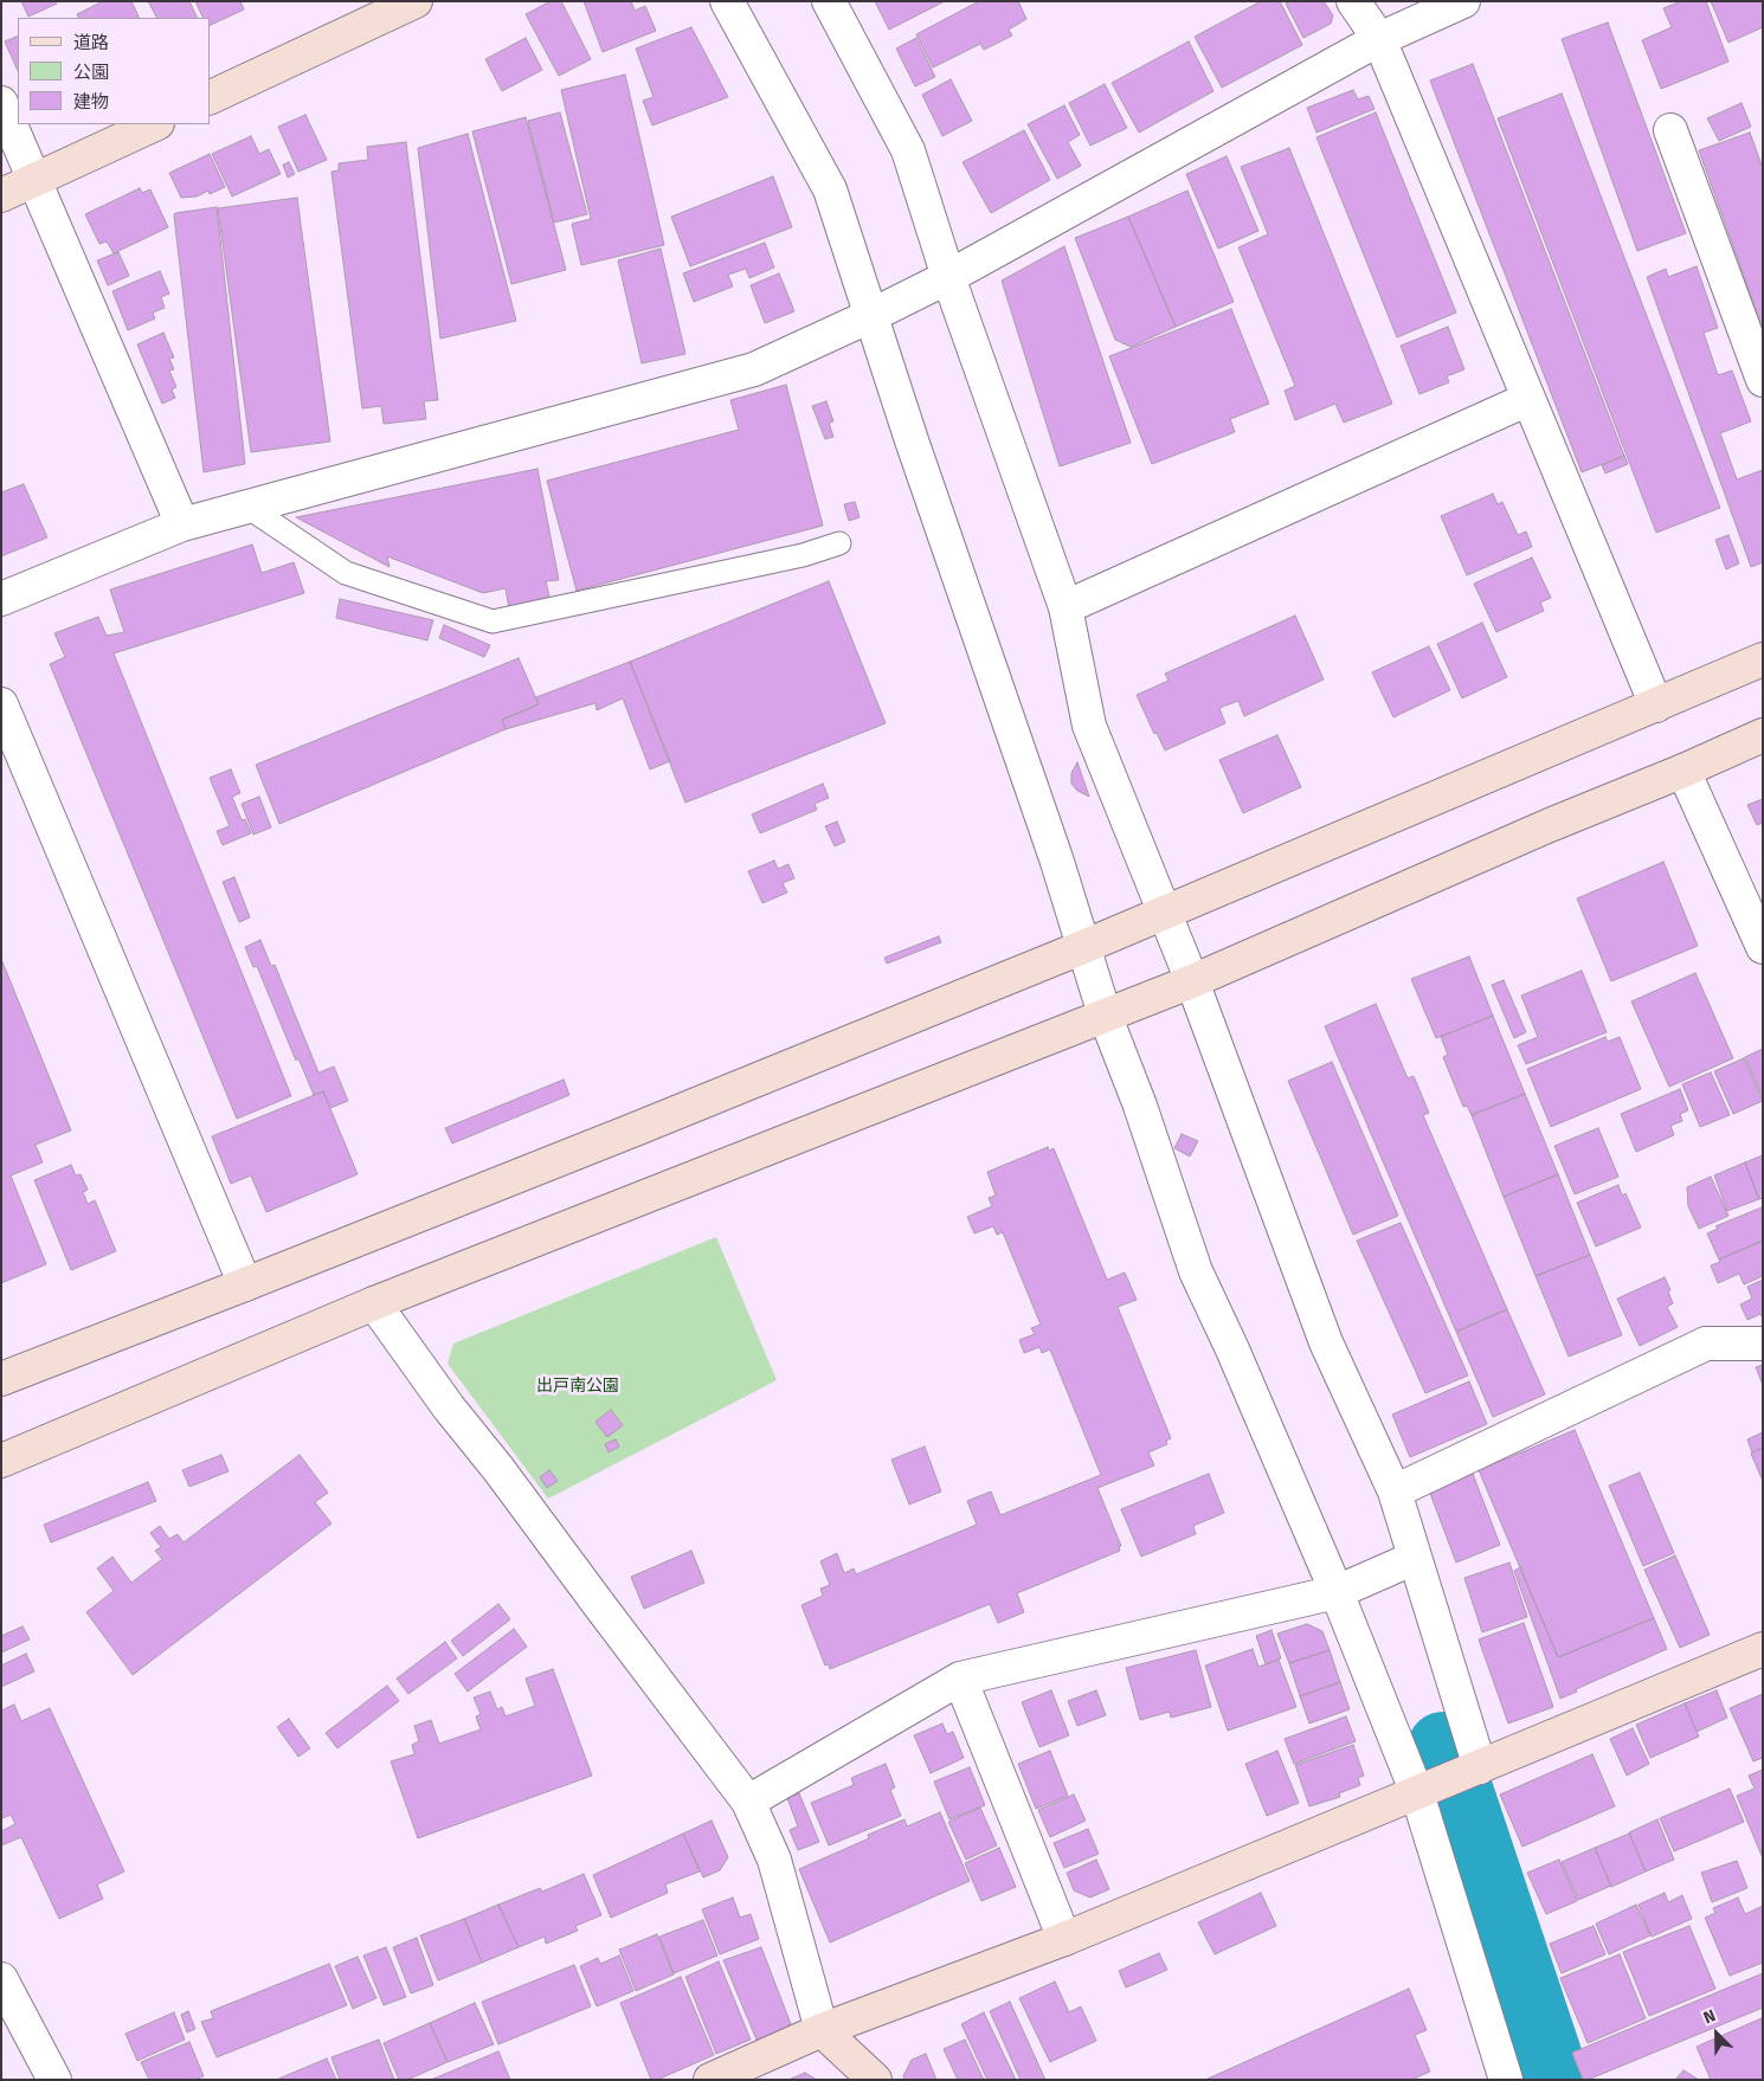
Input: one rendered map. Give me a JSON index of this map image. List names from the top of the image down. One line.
{"parks":["出戸南公園"],"legend":["道路","公園","建物"],"north":"top left"}
